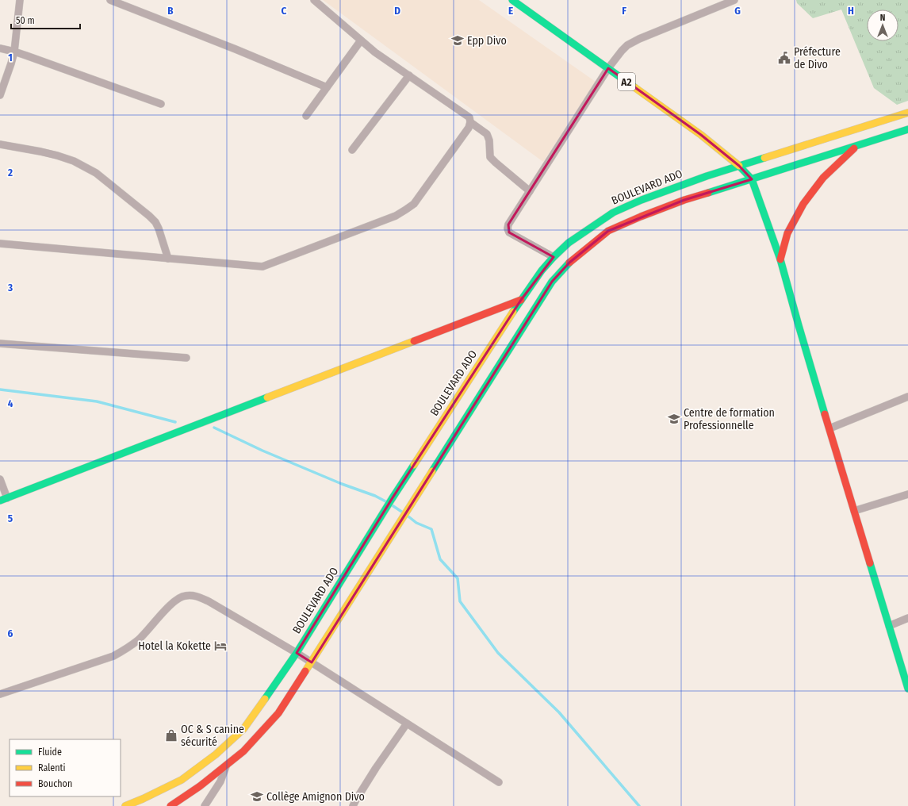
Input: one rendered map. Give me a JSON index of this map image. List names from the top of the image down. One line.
{"streets":{"main road":["A2","BOULEVARD ADO"]},"crossings":[["A2","BOULEVARD ADO"]],"places":{"school or university":["Epp Divo","Centre de formation Professionnelle","Collège Amignon Divo"],"public building":["Préfecture de Divo"],"hotel":["Hotel la Kokette"],"shop":["OC & S canine sécurité"]},"legend":["Fluide","Ralenti","Bouchon"],"scale_bar":"50 m","north":"top","grid":{"columns":["B","C","D","E","F","G","H"],"rows":["1","2","3","4","5","6"]}}
